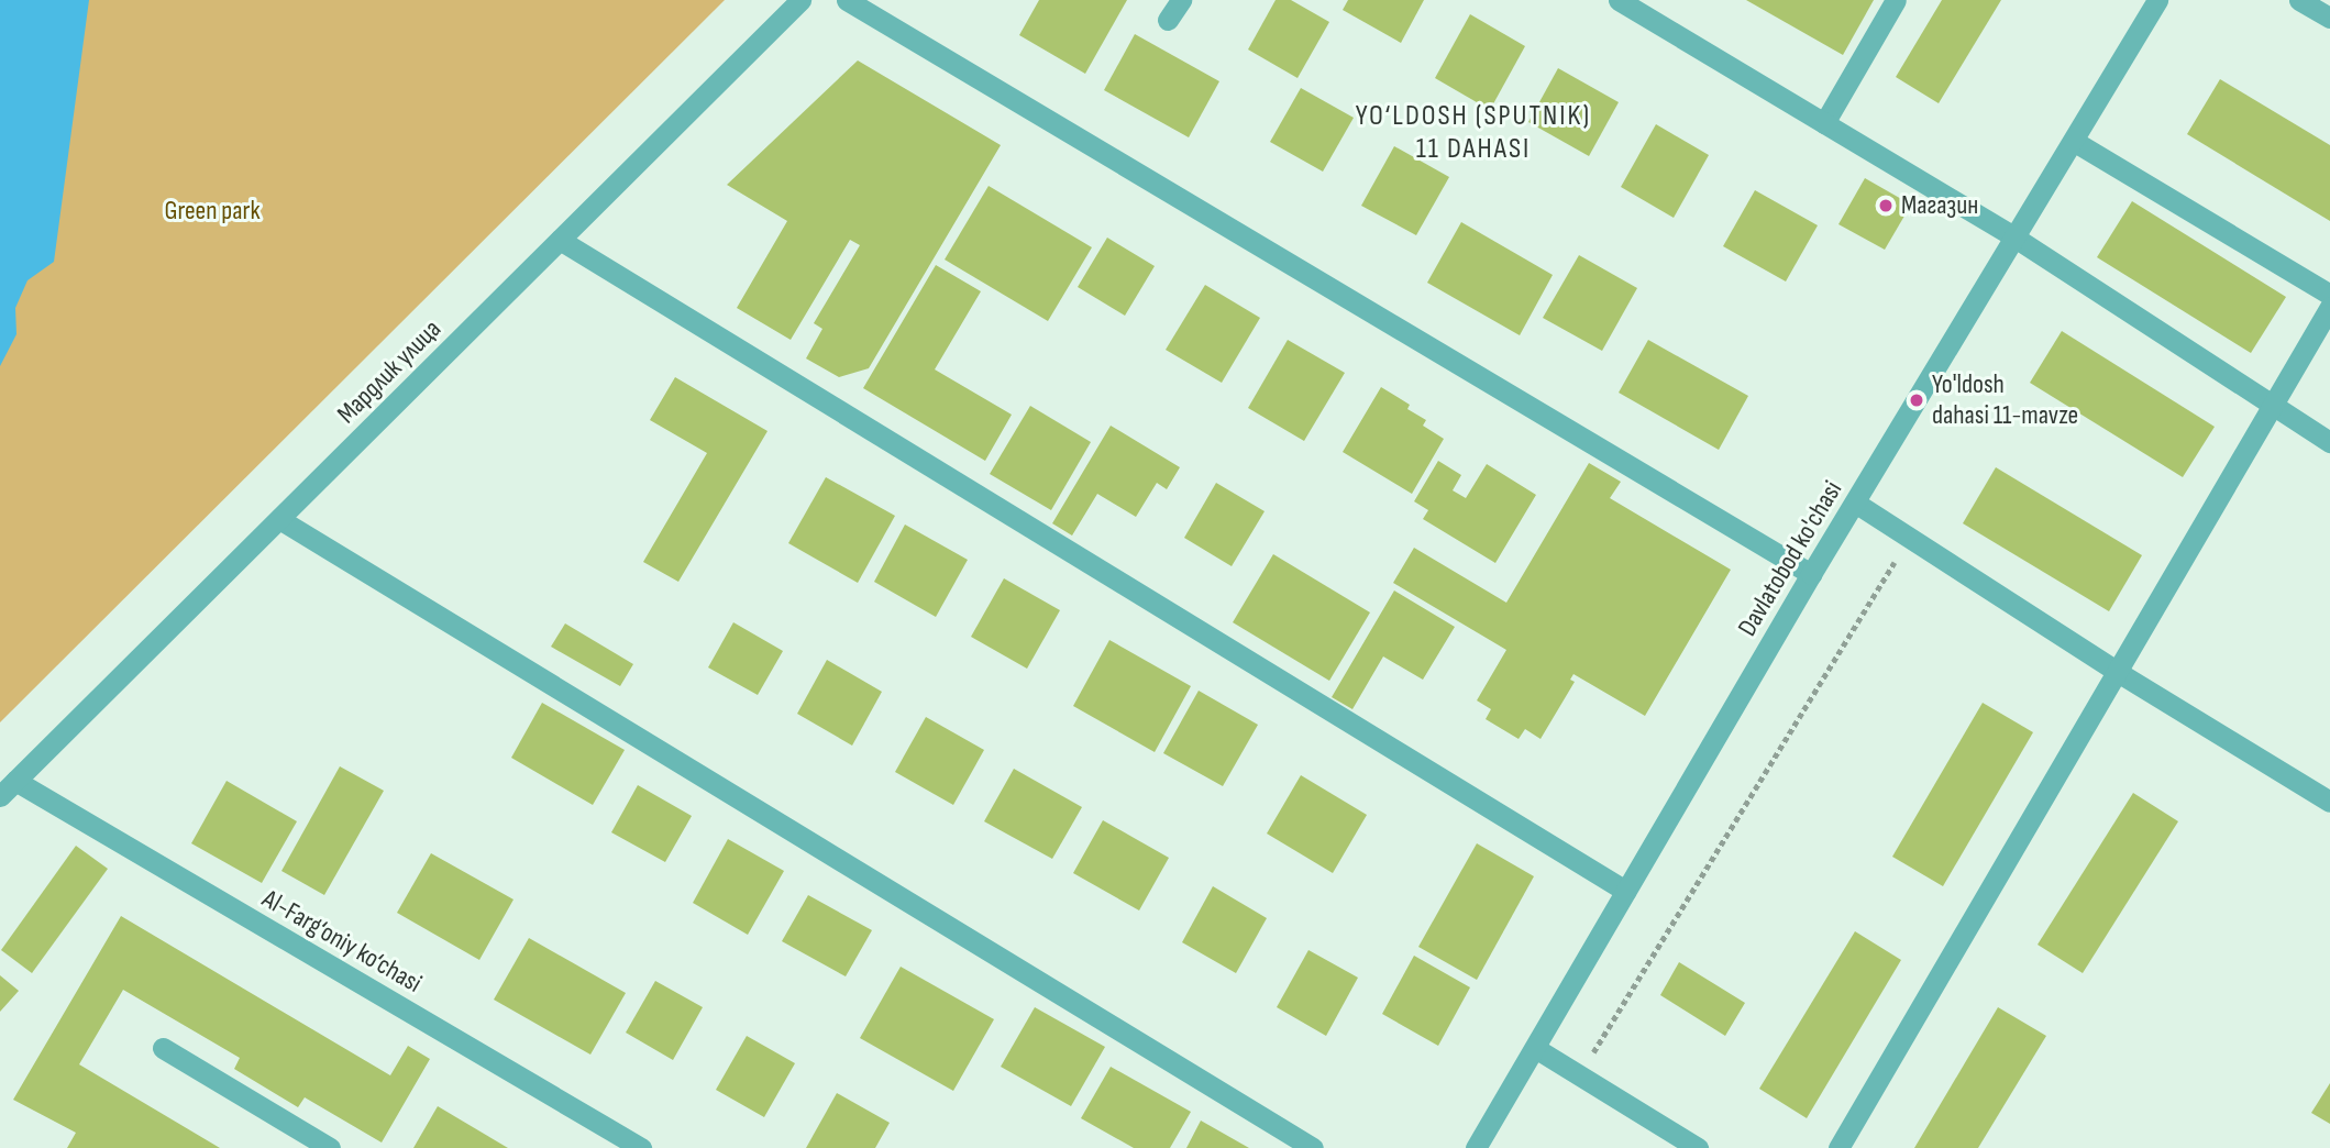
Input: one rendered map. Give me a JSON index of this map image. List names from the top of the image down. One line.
{"streets":{"street":["Мардлик улица","Davlatobod ko'chasi","Al-Farg‘oniy ko‘chasi"]},"crossings":[["Мардлик улица","Al-Farg‘oniy ko‘chasi"]],"districts":["YO‘LDOSH (SPUTNIK) 11 DAHASI"],"parks":["Green park"],"places":["Магазин","Yo'ldosh dahasi 11-mavze"]}
